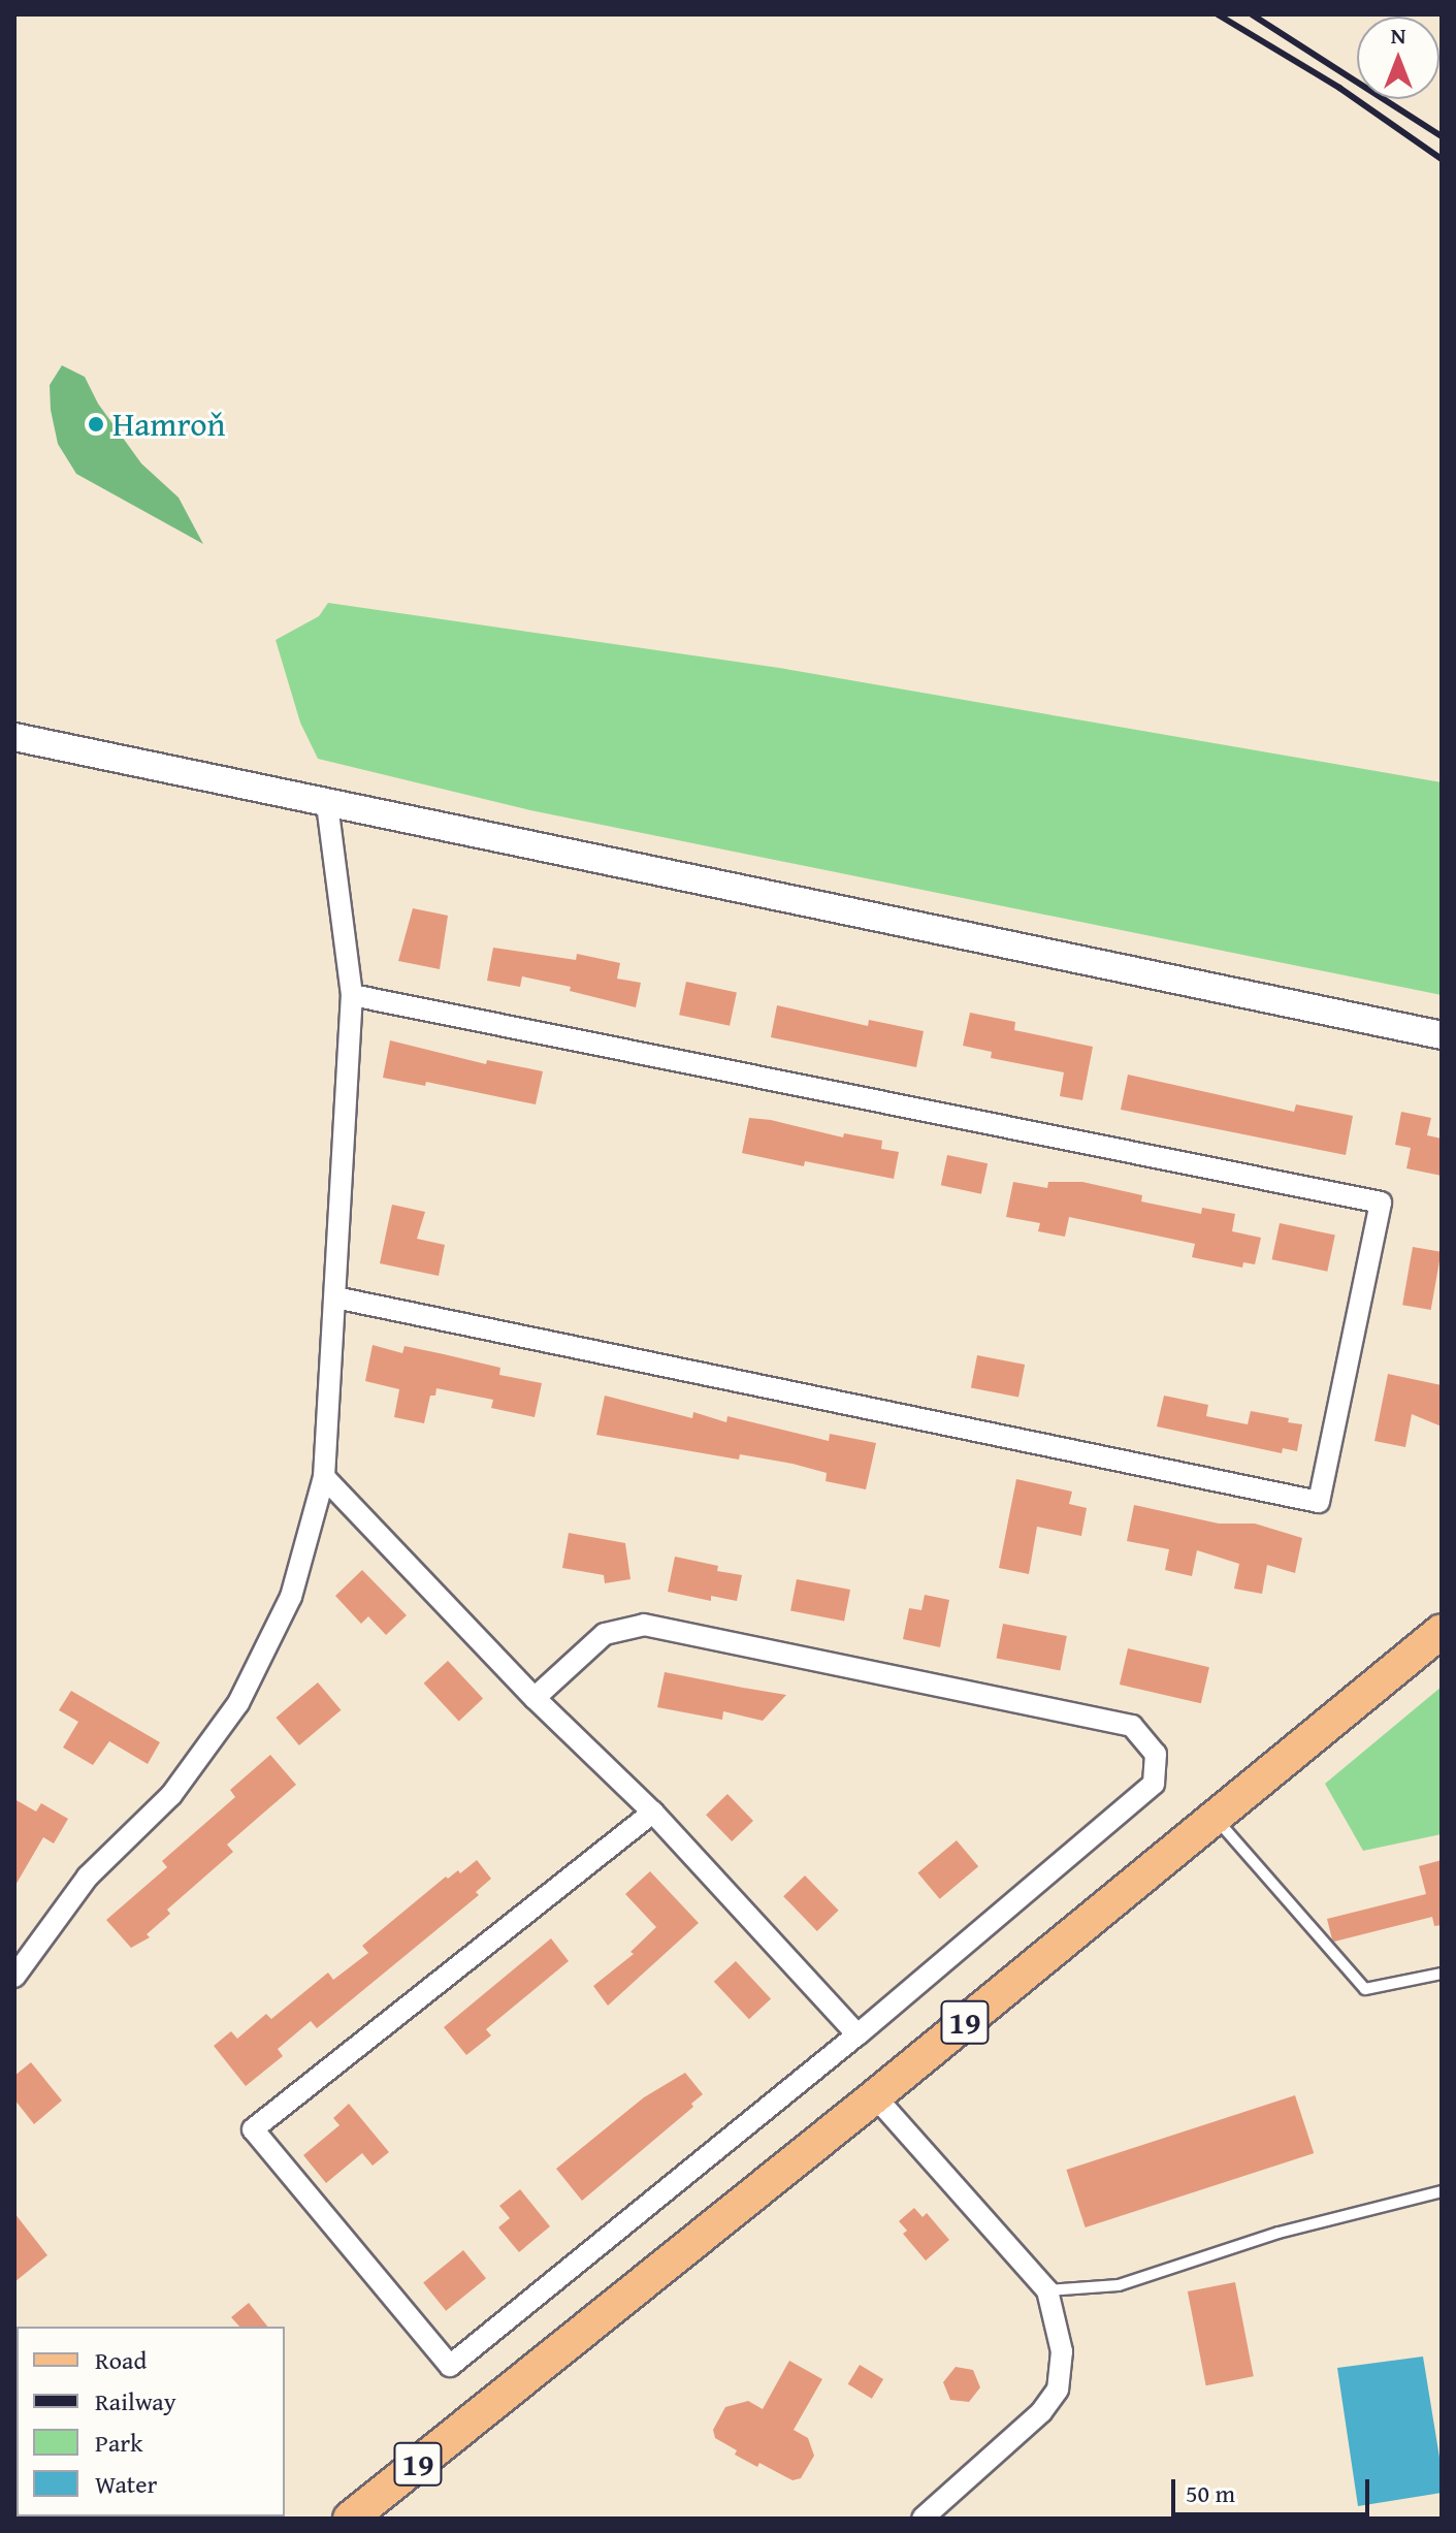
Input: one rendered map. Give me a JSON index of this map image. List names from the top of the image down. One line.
{"streets":{"main road":["19"]},"places":["Hamroň"],"legend":["Road","Railway","Park","Water"],"scale_bar":"50 m","north":"top"}
